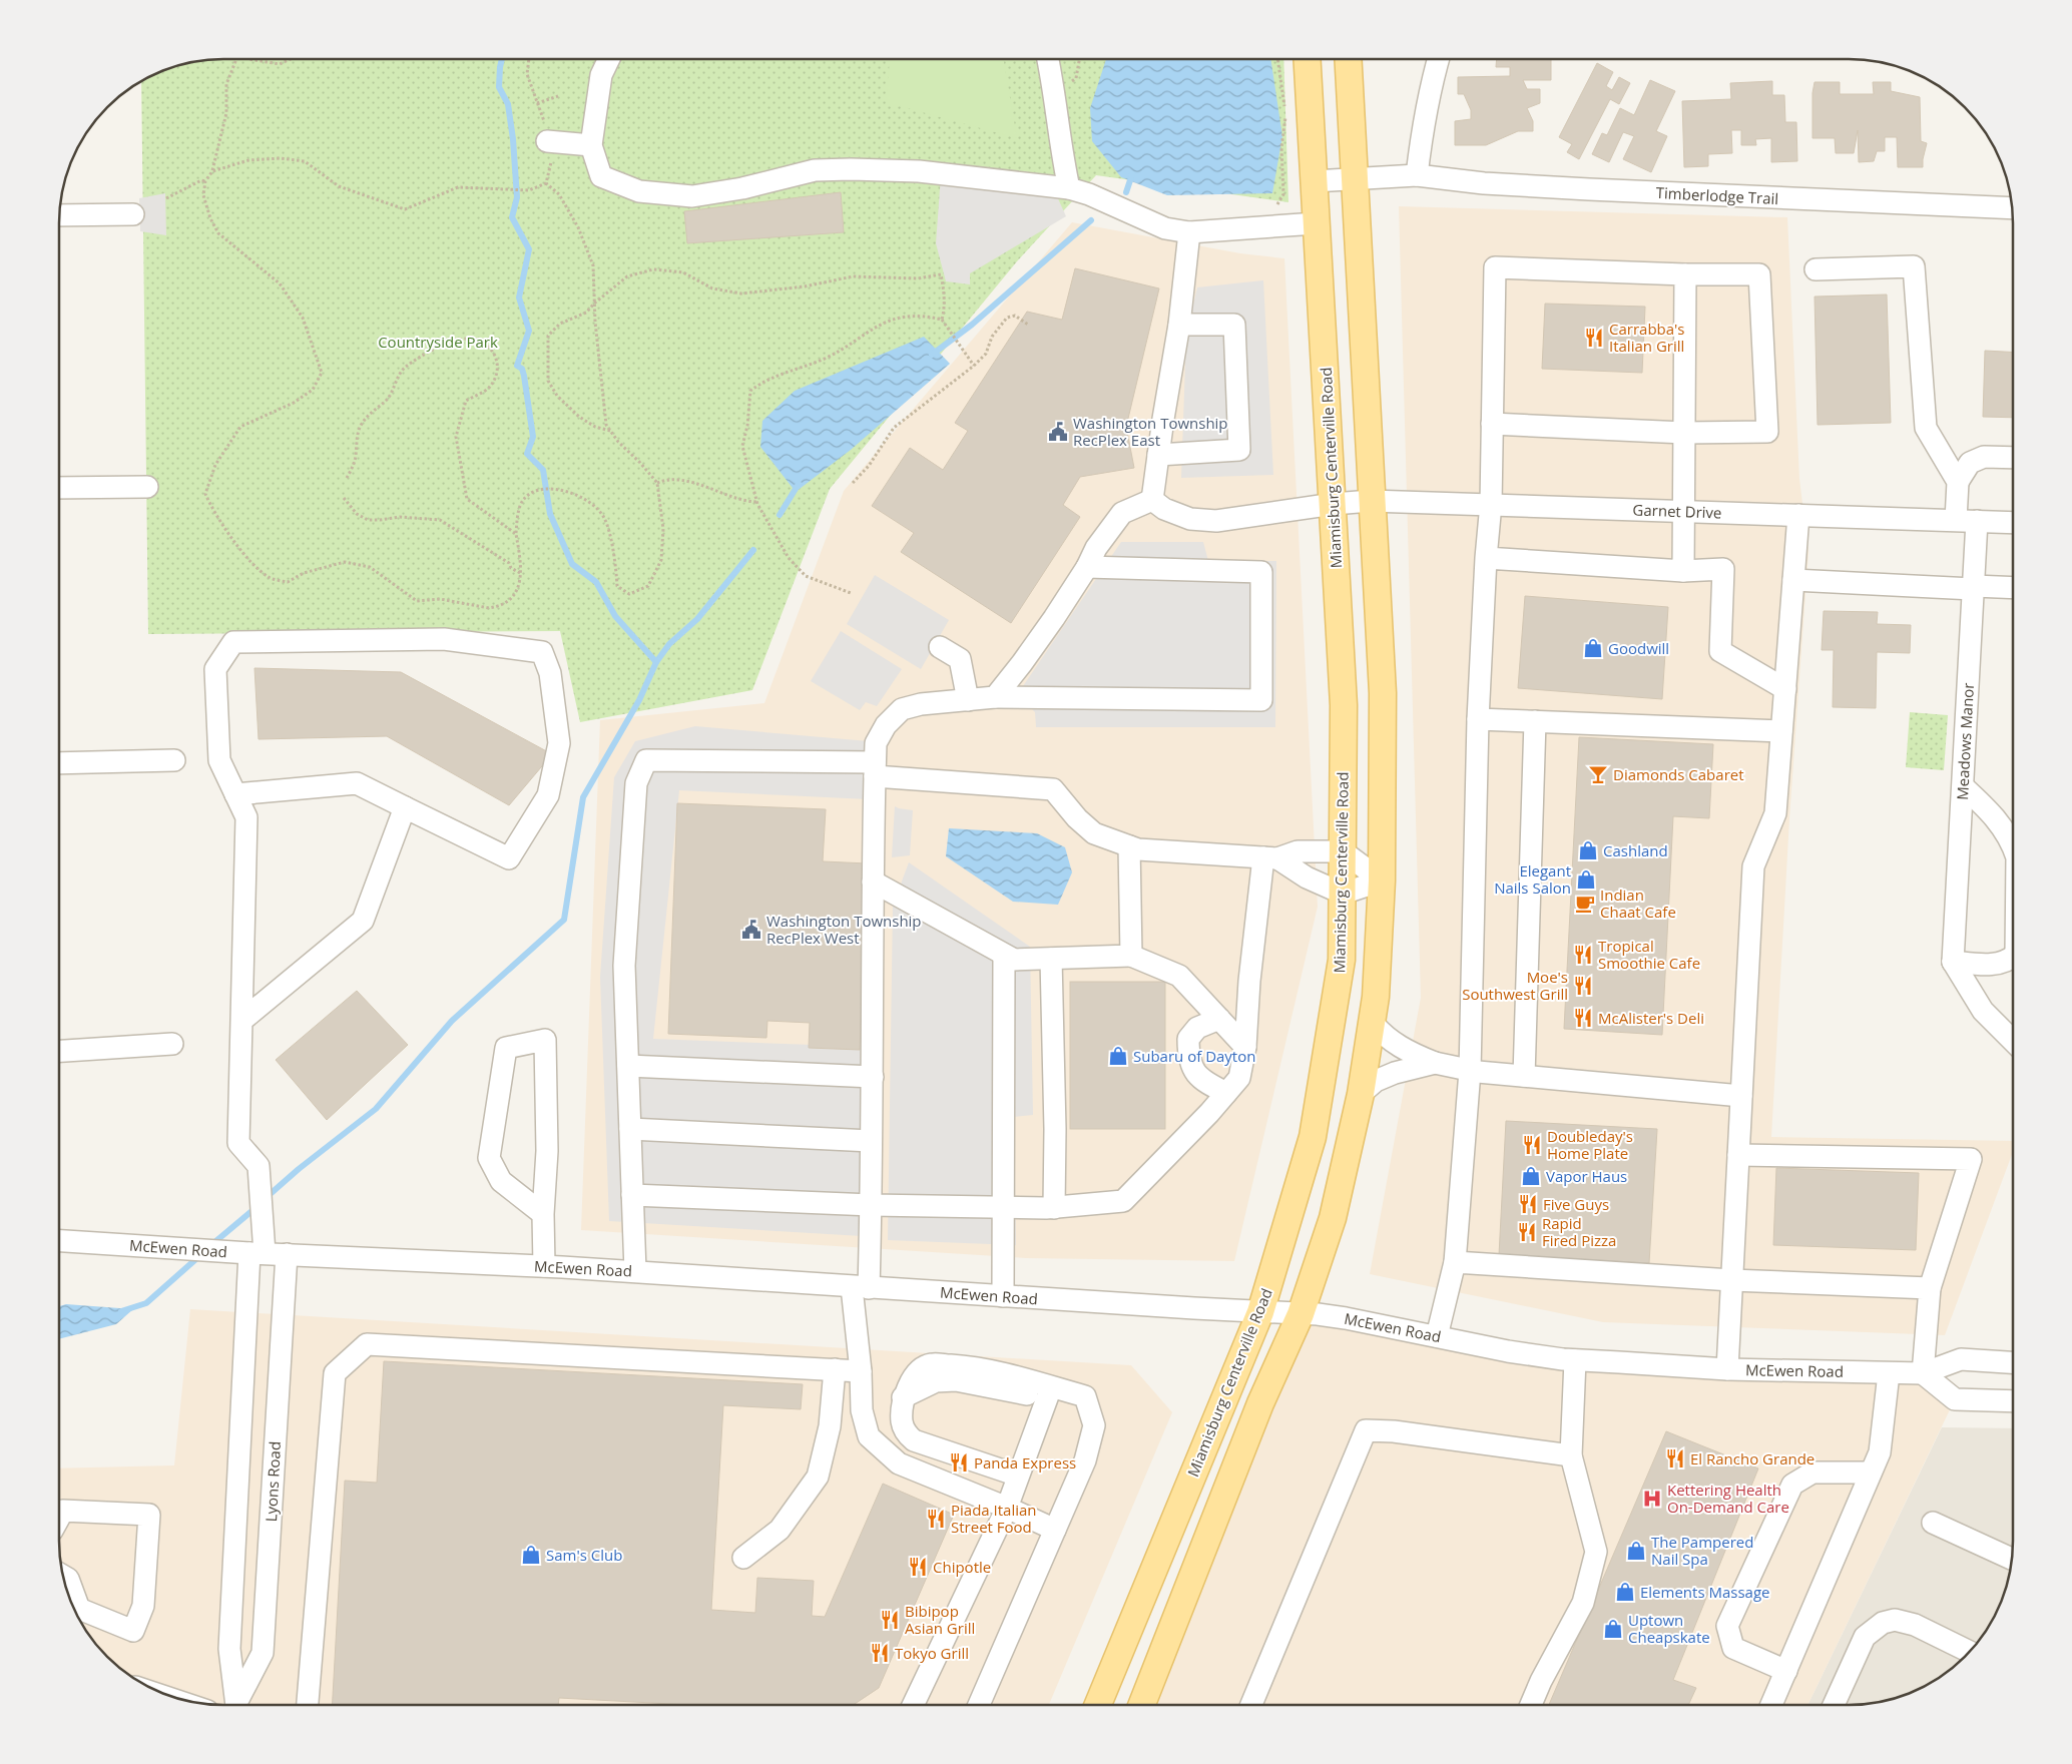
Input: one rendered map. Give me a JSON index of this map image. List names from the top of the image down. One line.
{"streets":{"main road":["Miamisburg Centerville Road"],"street":["Timberlodge Trail","Garnet Drive","Meadows Manor","McEwen Road","Lyons Road"]},"crossings":[["Timberlodge Trail","Miamisburg Centerville Road"],["Miamisburg Centerville Road","Garnet Drive"],["Miamisburg Centerville Road","McEwen Road"],["Garnet Drive","Meadows Manor"],["McEwen Road","Lyons Road"]],"parks":["Countryside Park"],"places":{"restaurant":["Carrabba's Italian Grill","Tropical Smoothie Cafe","Moe's Southwest Grill","McAlister's Deli","Doubleday's Home Plate","Five Guys","Rapid Fired Pizza","El Rancho Grande","Panda Express","Piada Italian Street Food","Chipotle","Bibipop Asian Grill","Tokyo Grill"],"public building":["Washington Township RecPlex East","Washington Township RecPlex West"],"shop":["Goodwill","Cashland","Elegant Nails Salon","Subaru of Dayton","Vapor Haus","The Pampered Nail Spa","Sam's Club","Elements Massage","Uptown Cheapskate"],"bar":["Diamonds Cabaret"],"cafe":["Indian Chaat Cafe"],"hospital":["Kettering Health On-Demand Care"]}}
